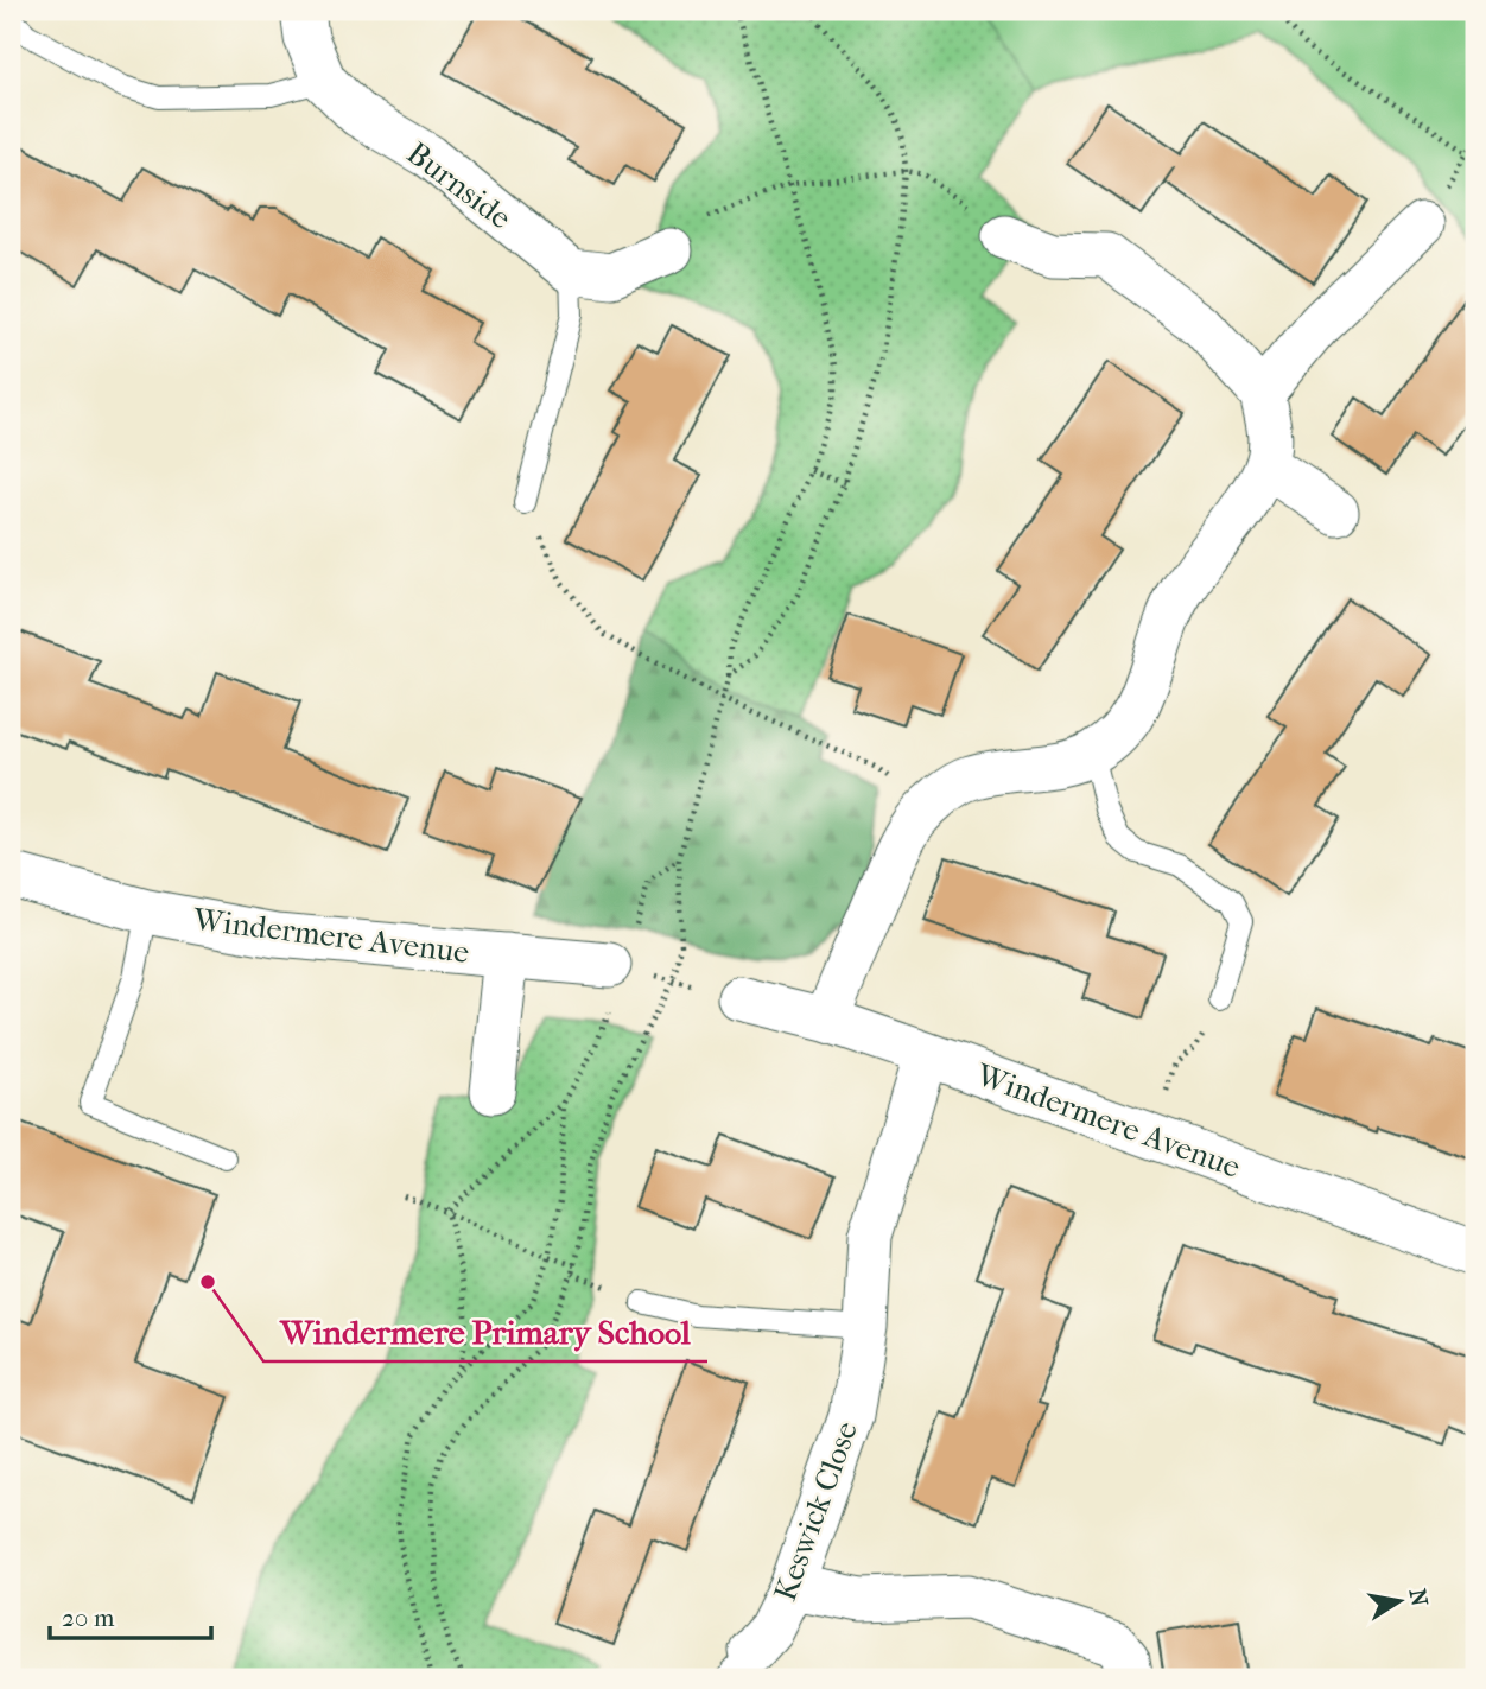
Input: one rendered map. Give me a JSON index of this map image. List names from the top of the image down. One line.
{"streets":{"street":["Burnside","Windermere Avenue","Keswick Close"]},"crossings":[["Windermere Avenue","Keswick Close"]],"places":["Windermere Primary School"],"scale_bar":"20 m","north":"right"}
